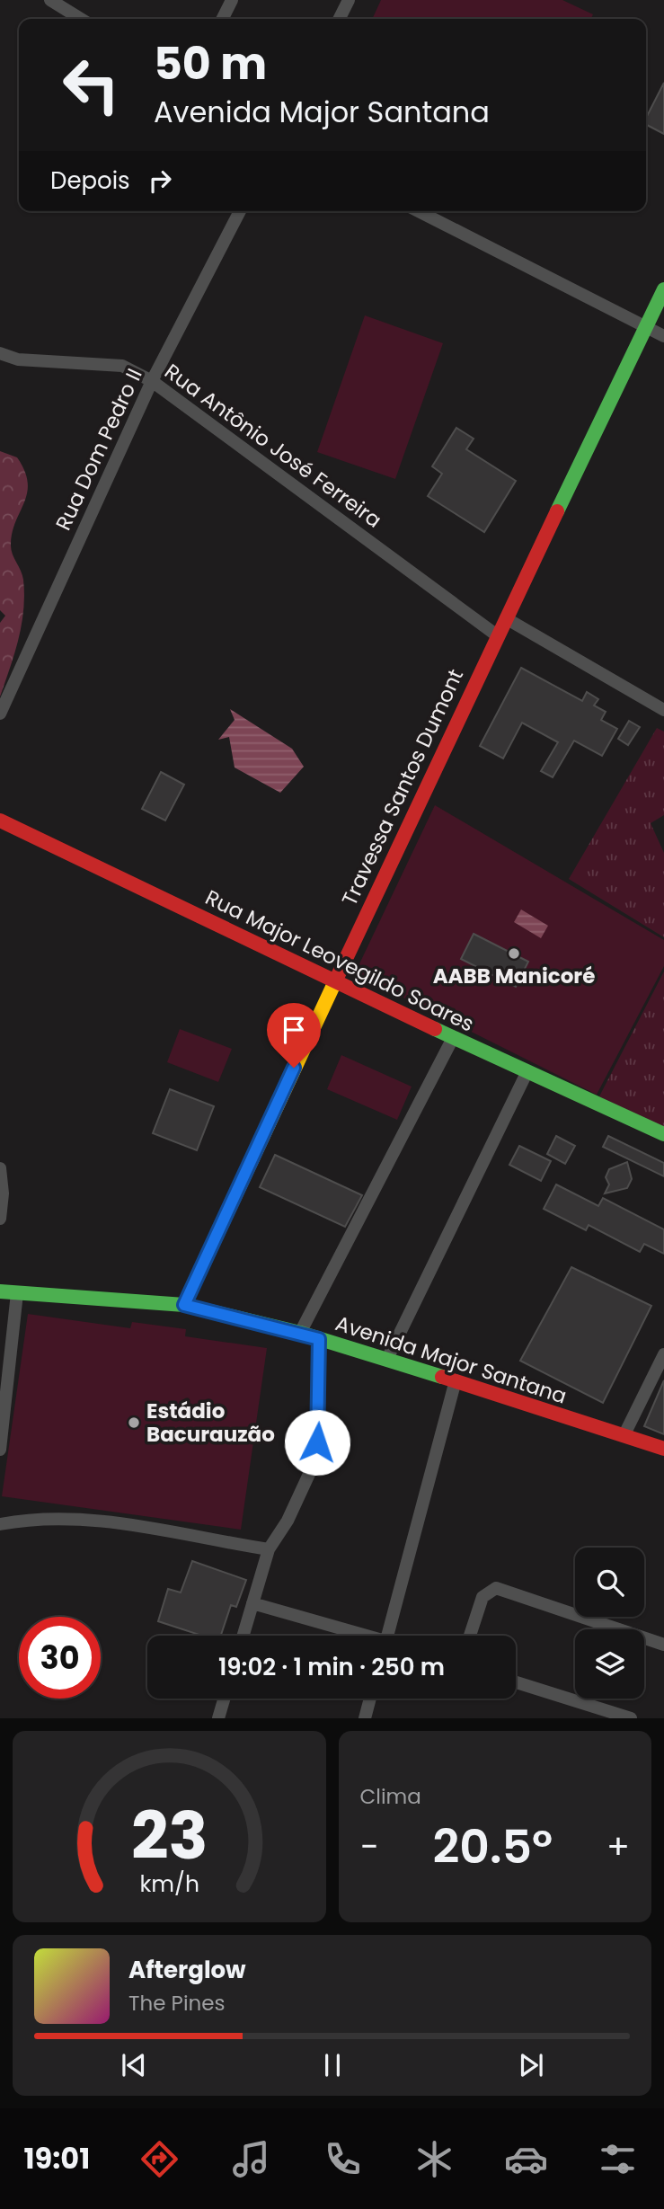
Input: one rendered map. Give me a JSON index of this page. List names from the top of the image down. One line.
{"streets":{"street":["Rua Antônio José Ferreira","Rua Dom Pedro II","Travessa Santos Dumont","Rua Major Leovegildo Soares","Avenida Major Santana"]},"crossings":[["Rua Antônio José Ferreira","Rua Dom Pedro II"],["Rua Antônio José Ferreira","Travessa Santos Dumont"],["Travessa Santos Dumont","Rua Major Leovegildo Soares"],["Travessa Santos Dumont","Avenida Major Santana"]],"places":["AABB Manicoré","Estádio Bacurauzão"],"page":{"turn":["50 m","Avenida Major Santana"],"then":"Depois","limit":"30","trip":"19:02 · 1 min · 250 m","tile":"Clima","heat":["−","20.5°","+"],"song":["Afterglow","The Pines"],"tabs":"19:01","gauge":["23","km/h"]}}
